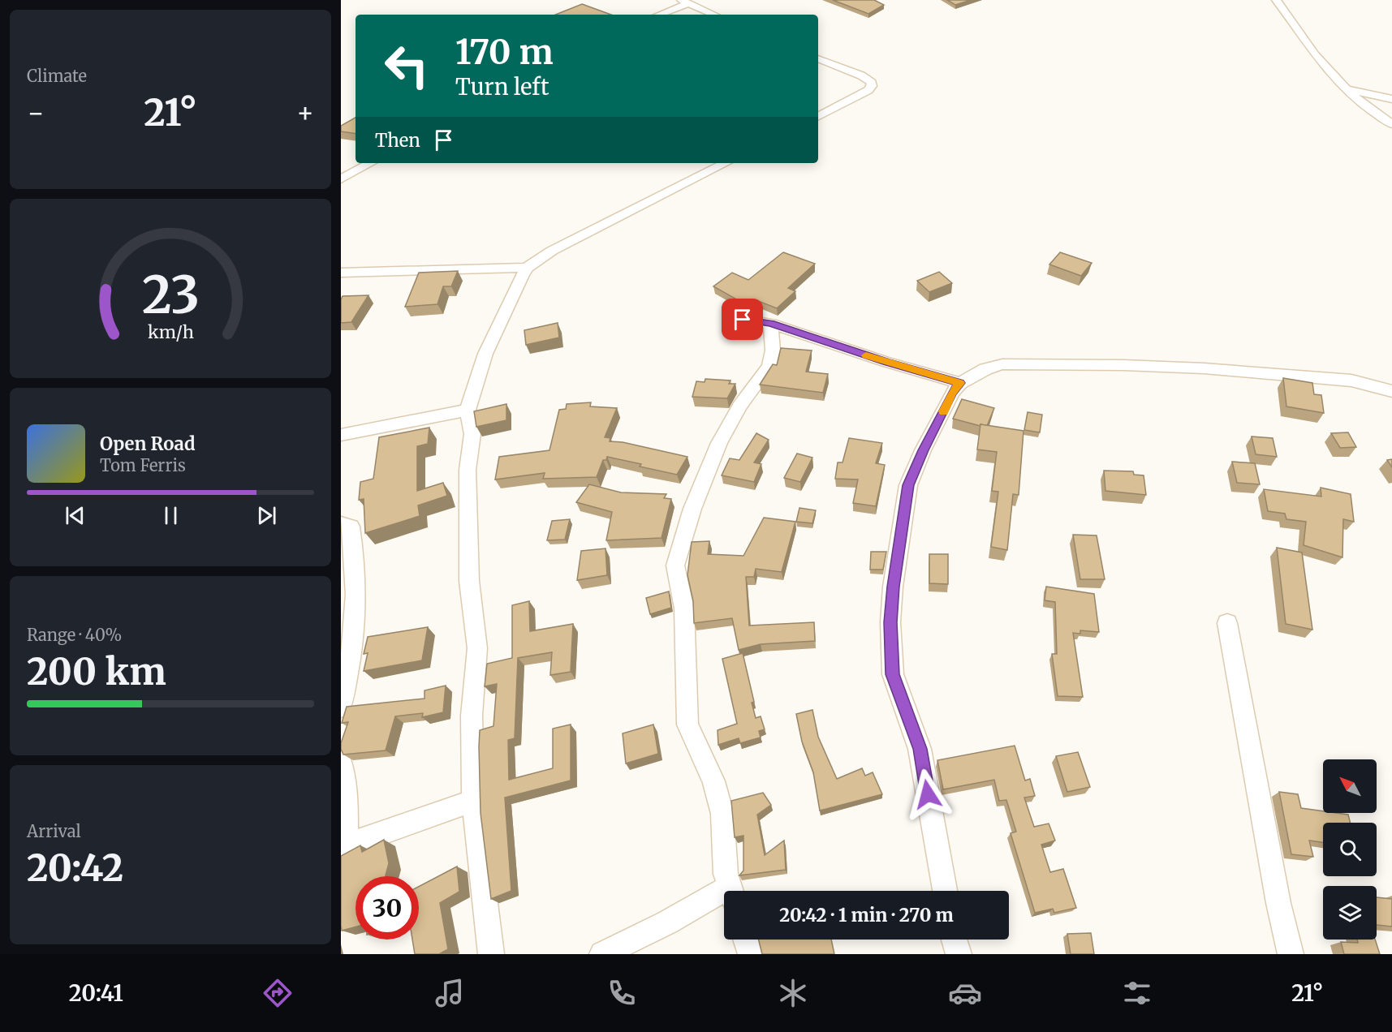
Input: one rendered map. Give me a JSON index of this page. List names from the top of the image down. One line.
{"north":"top left","page":{"tile":["Climate",["Range · 40%","200 km"],["Arrival","20:42"]],"turn":["170 m","Turn left"],"heat":["−","21°","+"],"then":"Then","song":["Open Road","Tom Ferris"],"limit":"30","trip":"20:42 · 1 min · 270 m","tabs":["20:41","21°"],"gauge":["23","km/h"]}}
